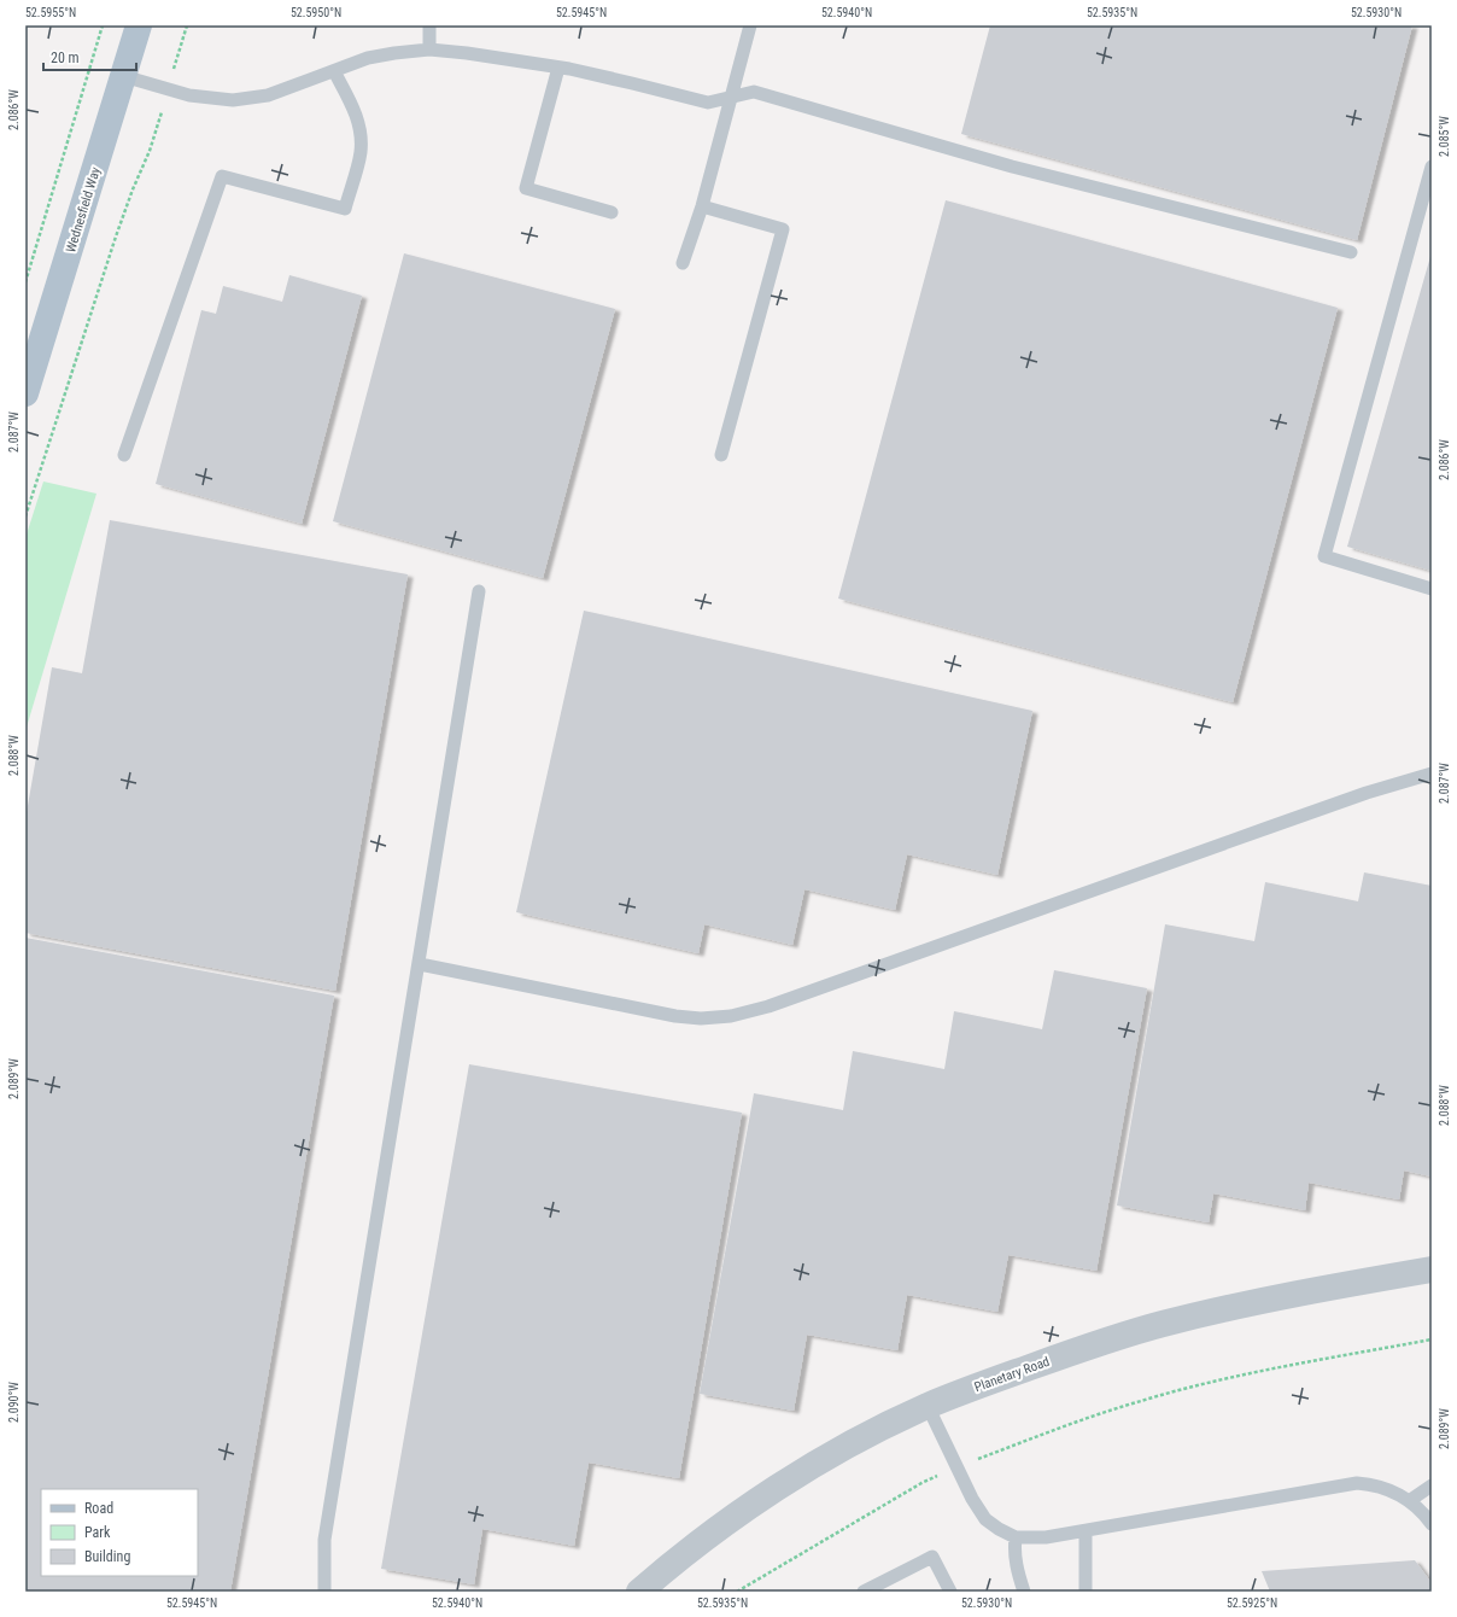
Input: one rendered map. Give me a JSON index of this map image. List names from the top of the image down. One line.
{"streets":{"main road":["Wednesfield Way"],"street":["Planetary Road"]},"legend":["Road","Park","Building"],"scale_bar":"20 m","coordinates":["52.5955°N","52.5950°N","52.5945°N","52.5940°N","52.5935°N","52.5930°N","2.086°W","2.085°W","2.087°W","2.088°W","2.089°W","2.090°W","52.5925°N"]}
